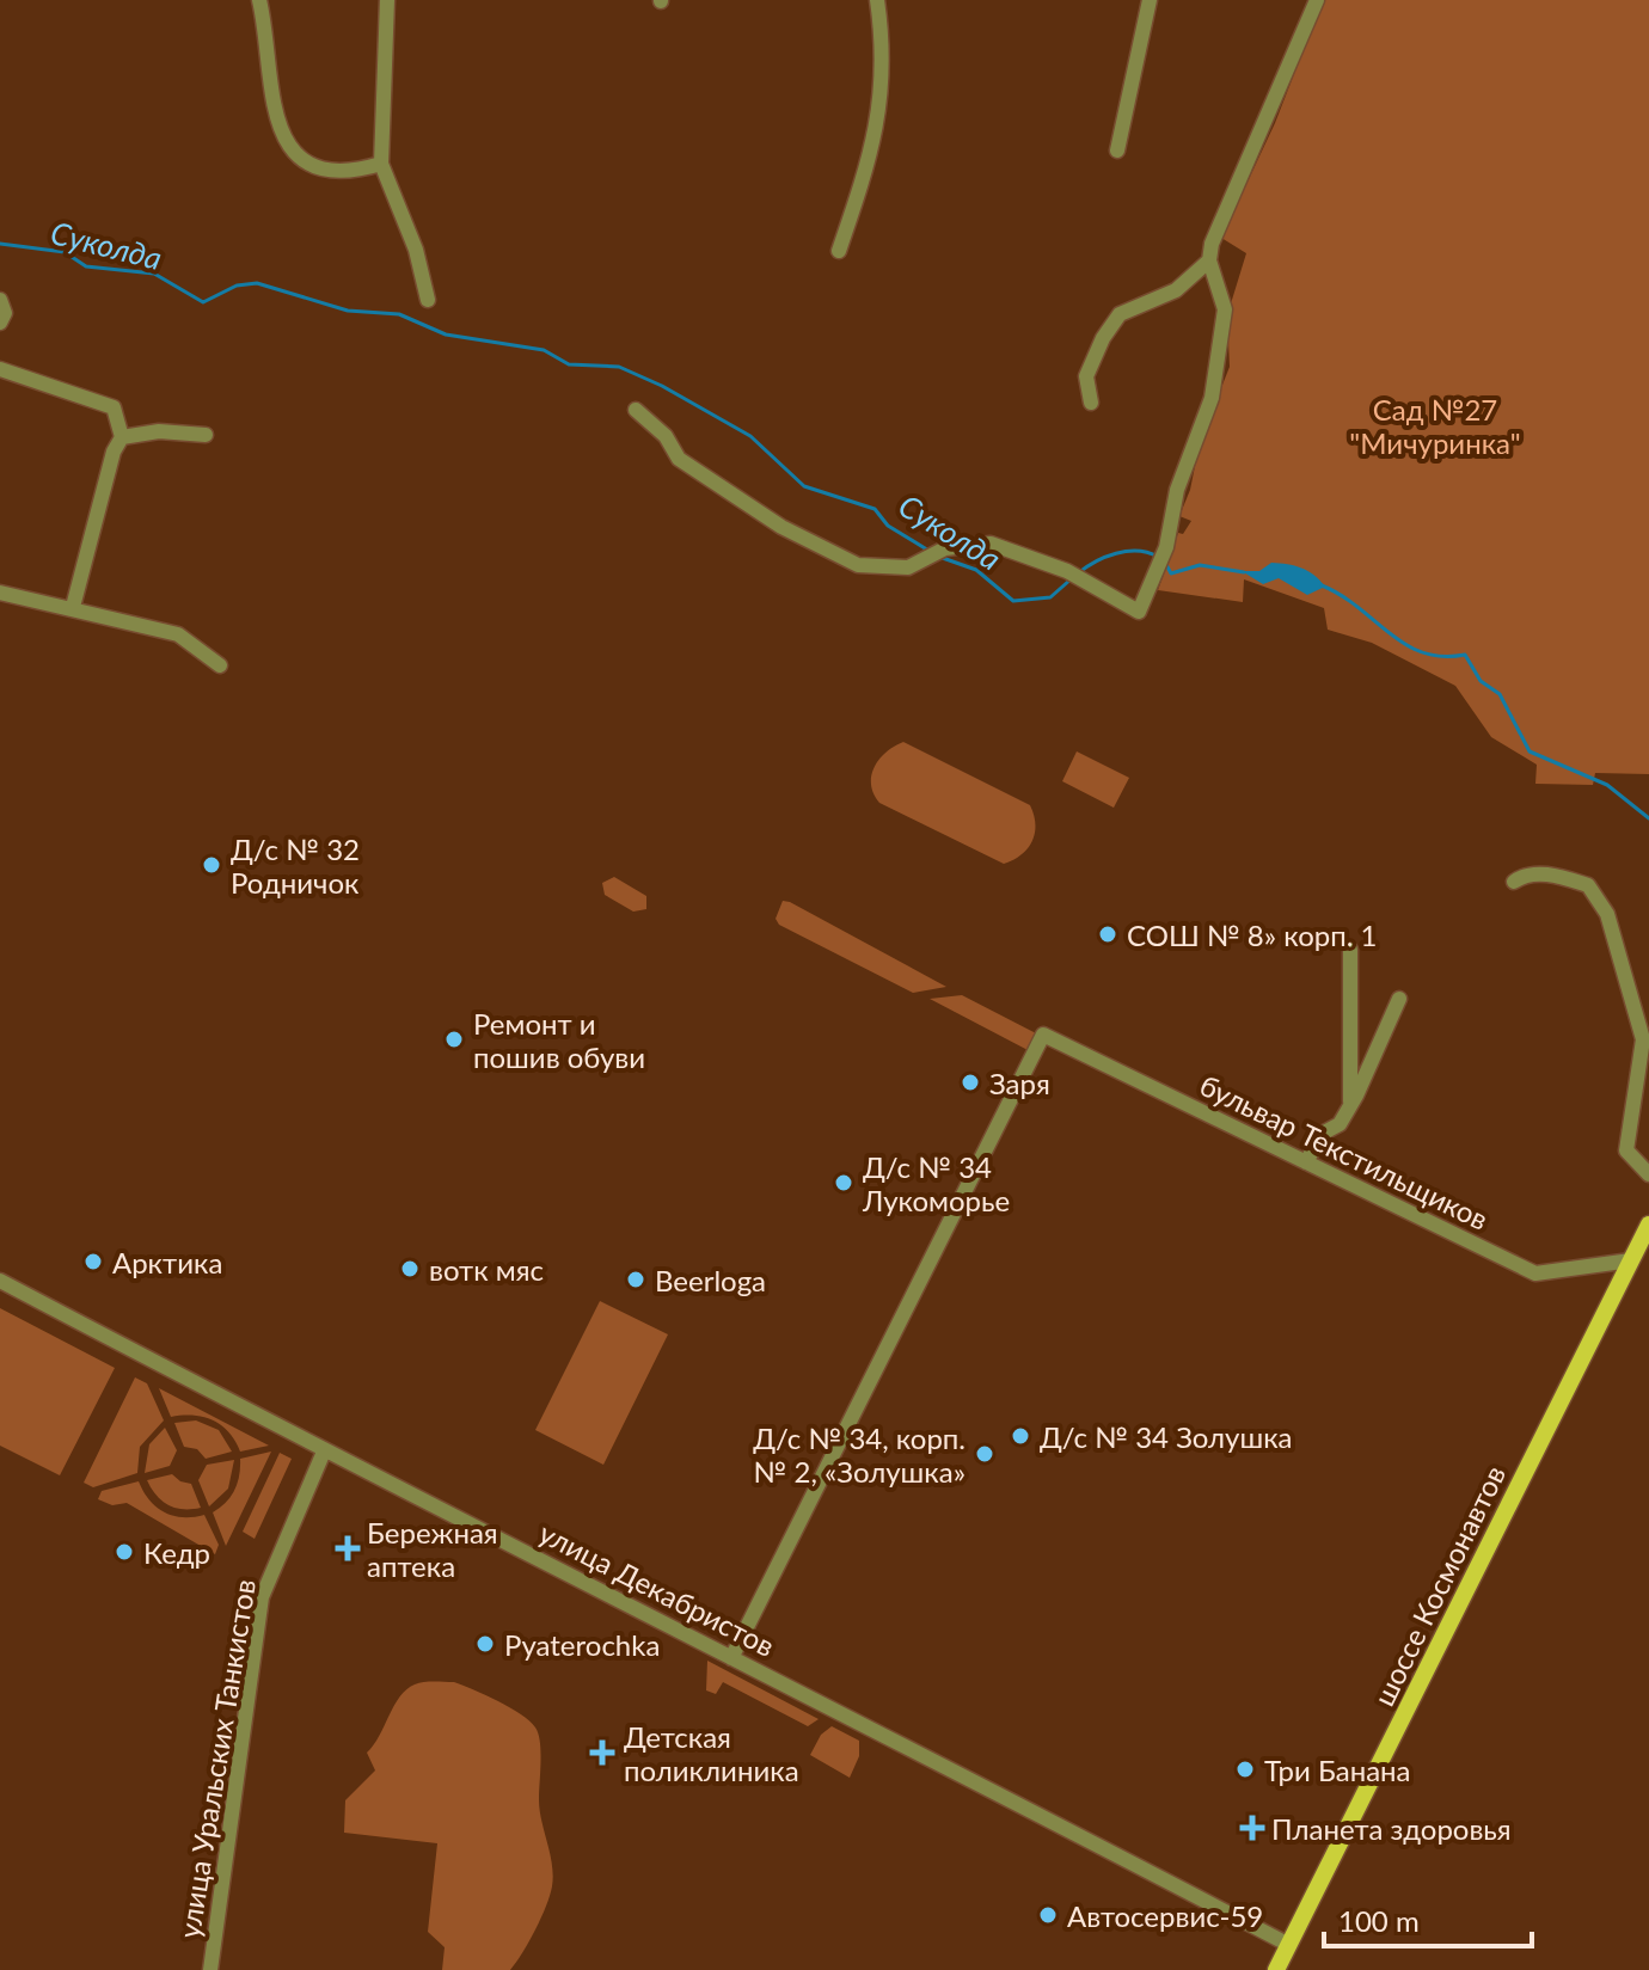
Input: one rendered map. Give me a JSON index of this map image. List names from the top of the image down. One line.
{"streets":{"main road":["шоссе Космонавтов"],"street":["бульвар Текстильщиков","улица Декабристов","улица Уральских Танкистов"]},"crossings":[["бульвар Текстильщиков","шоссе Космонавтов"],["бульвар Текстильщиков","улица Декабристов"],["шоссе Космонавтов","улица Декабристов"],["улица Декабристов","улица Уральских Танкистов"]],"water":["Суколда"],"parks":["Сад №27 \"Мичуринка\""],"places":{"other":["Д/с № 32 Родничок","СОШ № 8» корп. 1","Ремонт и пошив обуви","Заря","Д/с № 34 Лукоморье","Арктика","вотк мяс","Beerloga","Д/с № 34 Золушка","Д/с № 34, корп. № 2, «Золушка»","Кедр","Pyaterochka","Три Банана","Автосервис-59"],"health":["Бережная аптека","Детская поликлиника","Планета здоровья"]},"scale_bar":"100 m"}
